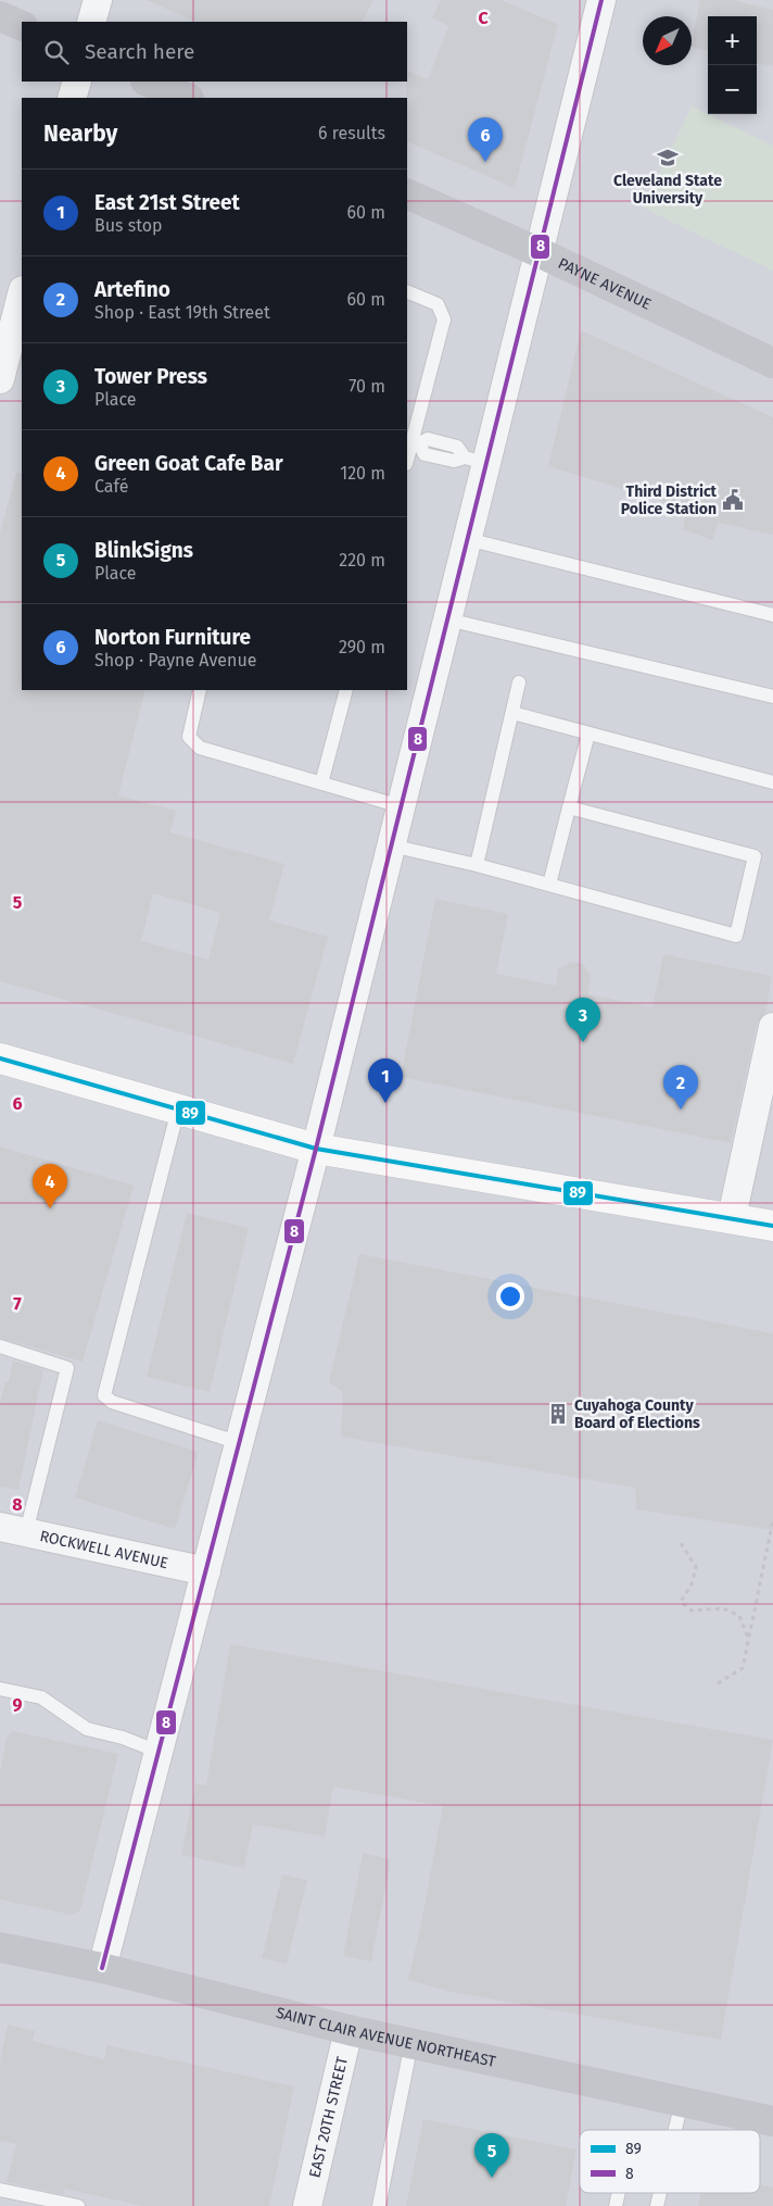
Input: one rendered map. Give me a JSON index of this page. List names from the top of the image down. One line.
{"streets":{"main road":["PAYNE AVENUE","SAINT CLAIR AVENUE NORTHEAST"],"street":["ROCKWELL AVENUE","EAST 20TH STREET"]},"crossings":[["SAINT CLAIR AVENUE NORTHEAST","EAST 20TH STREET"]],"places":{"school or university":["Cleveland State University"],"public building":["Third District Police Station"],"building":["Cuyahoga County Board of Elections"]},"lines":["transit line 8","transit line 89"],"legend":["89","8"],"north":"bottom left","page":{"map_buttons":["+","−"],"search":"Search here","heading":["Nearby","6 results"],"pins":["6","3","1","2","4","5"],"list":[{"mark":"1","name":"East 21st Street","note":"Bus stop","value":"60 m"},{"mark":"2","name":"Artefino","note":"Shop · East 19th Street","value":"60 m"},{"mark":"3","name":"Tower Press","note":"Place","value":"70 m"},{"mark":"4","name":"Green Goat Cafe Bar","note":"Café","value":"120 m"},{"mark":"5","name":"BlinkSigns","note":"Place","value":"220 m"},{"mark":"6","name":"Norton Furniture","note":"Shop · Payne Avenue","value":"290 m"}]},"grid":{"columns":["C"],"rows":["5","6","7","8","9"]}}
